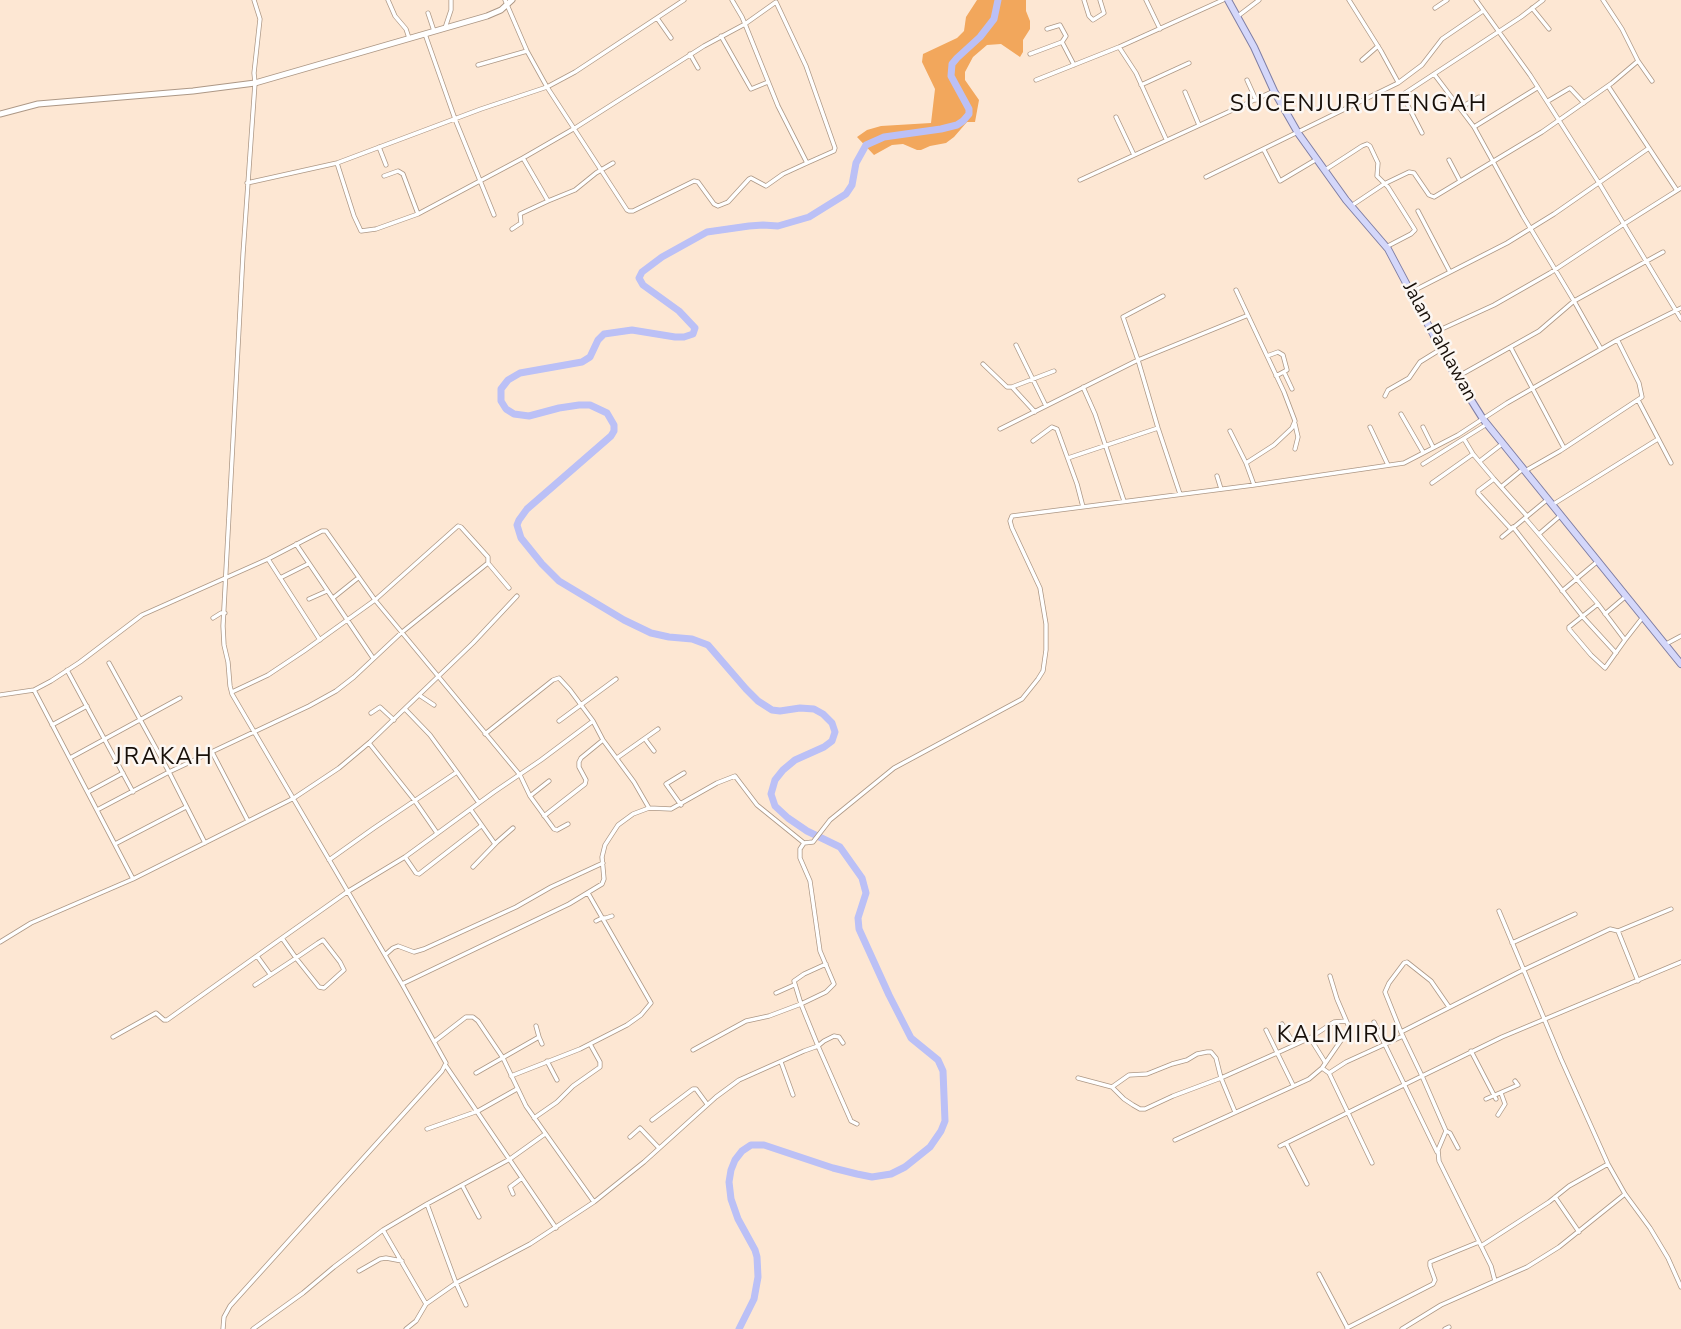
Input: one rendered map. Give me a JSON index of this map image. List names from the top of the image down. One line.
{"streets":{"main road":["Jalan Pahlawan"]},"districts":["SUCENJURUTENGAH","JRAKAH","KALIMIRU"]}
